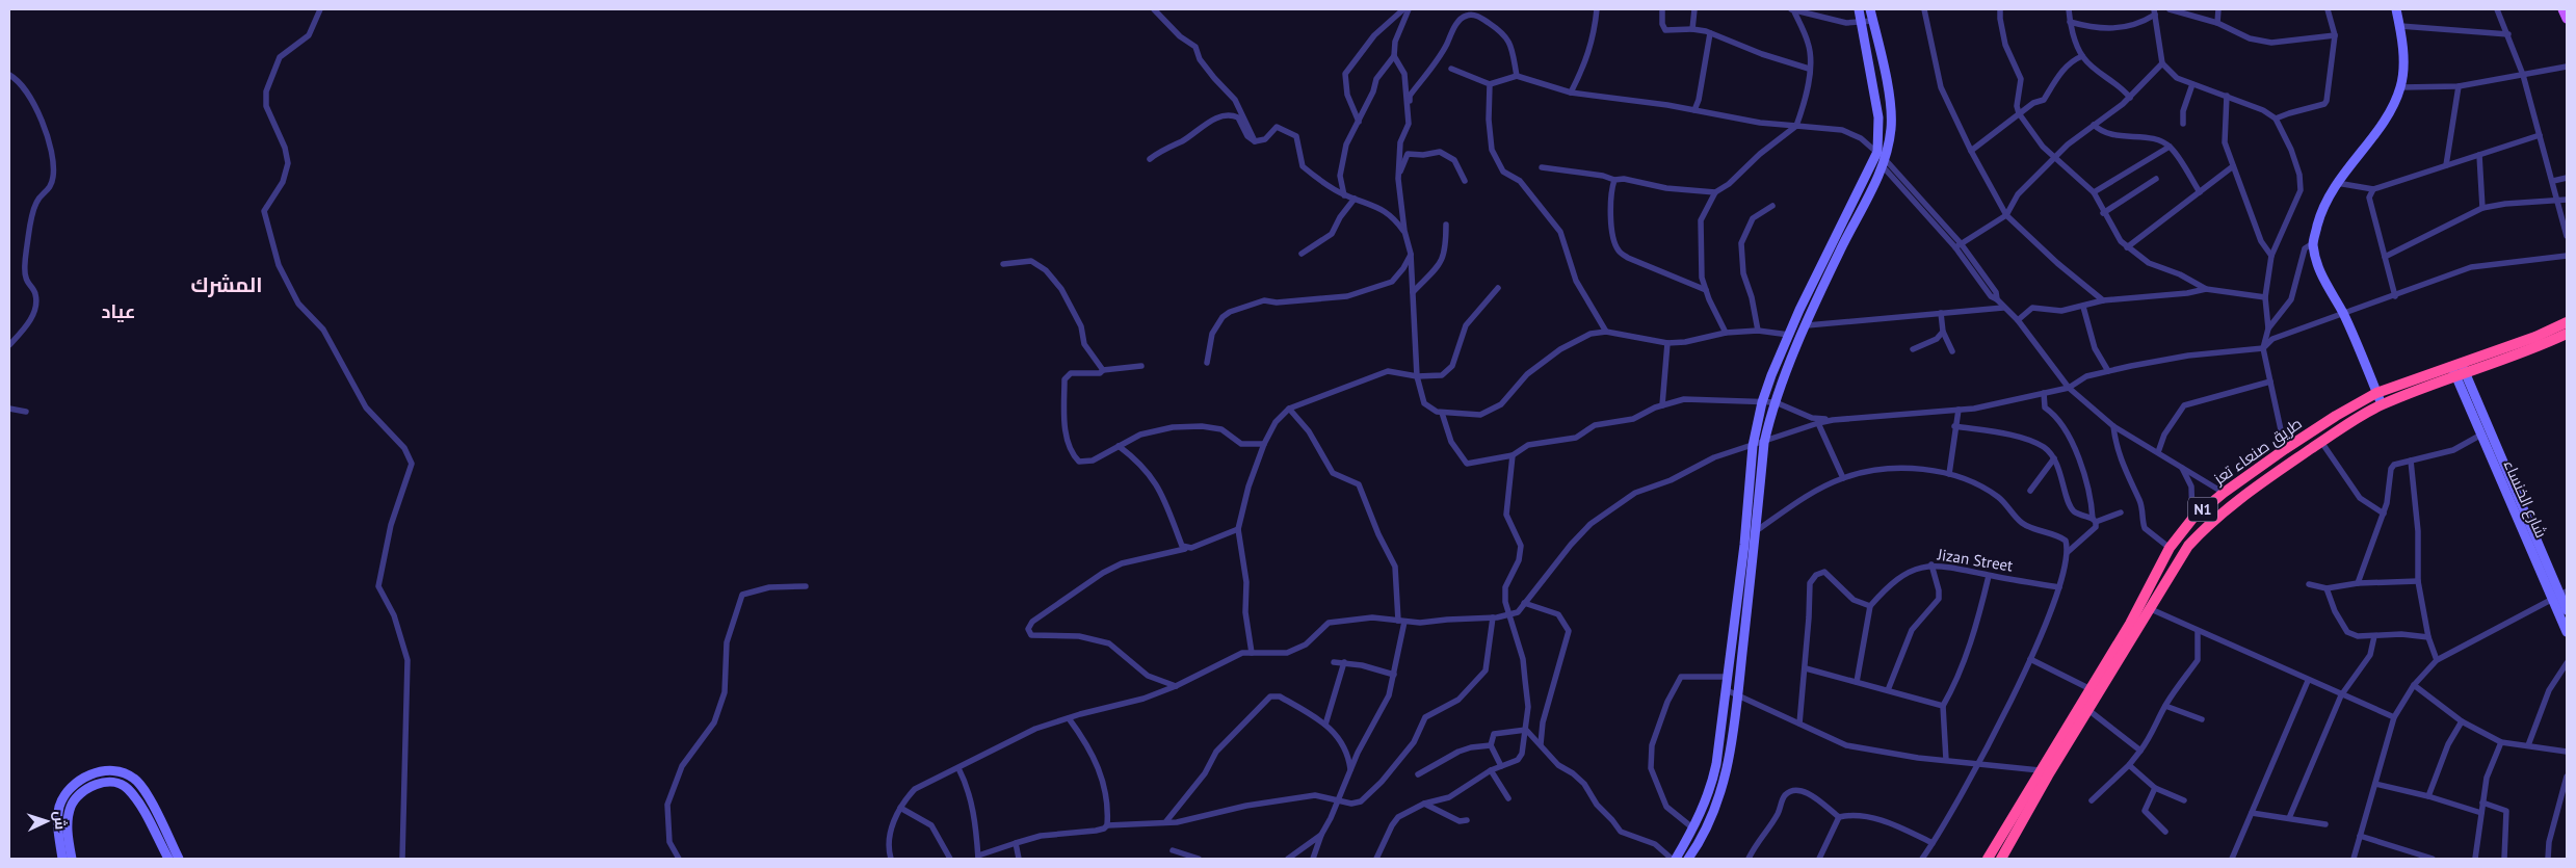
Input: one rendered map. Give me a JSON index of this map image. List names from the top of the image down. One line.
{"streets":{"highway":["طريق صنعاء تعز","N1"],"street":["شارع الخنساء","Jizan Street"]},"crossings":[["طريق صنعاء تعز","شارع الخنساء"]],"districts":["المشرك","عياد"],"north":"right"}
